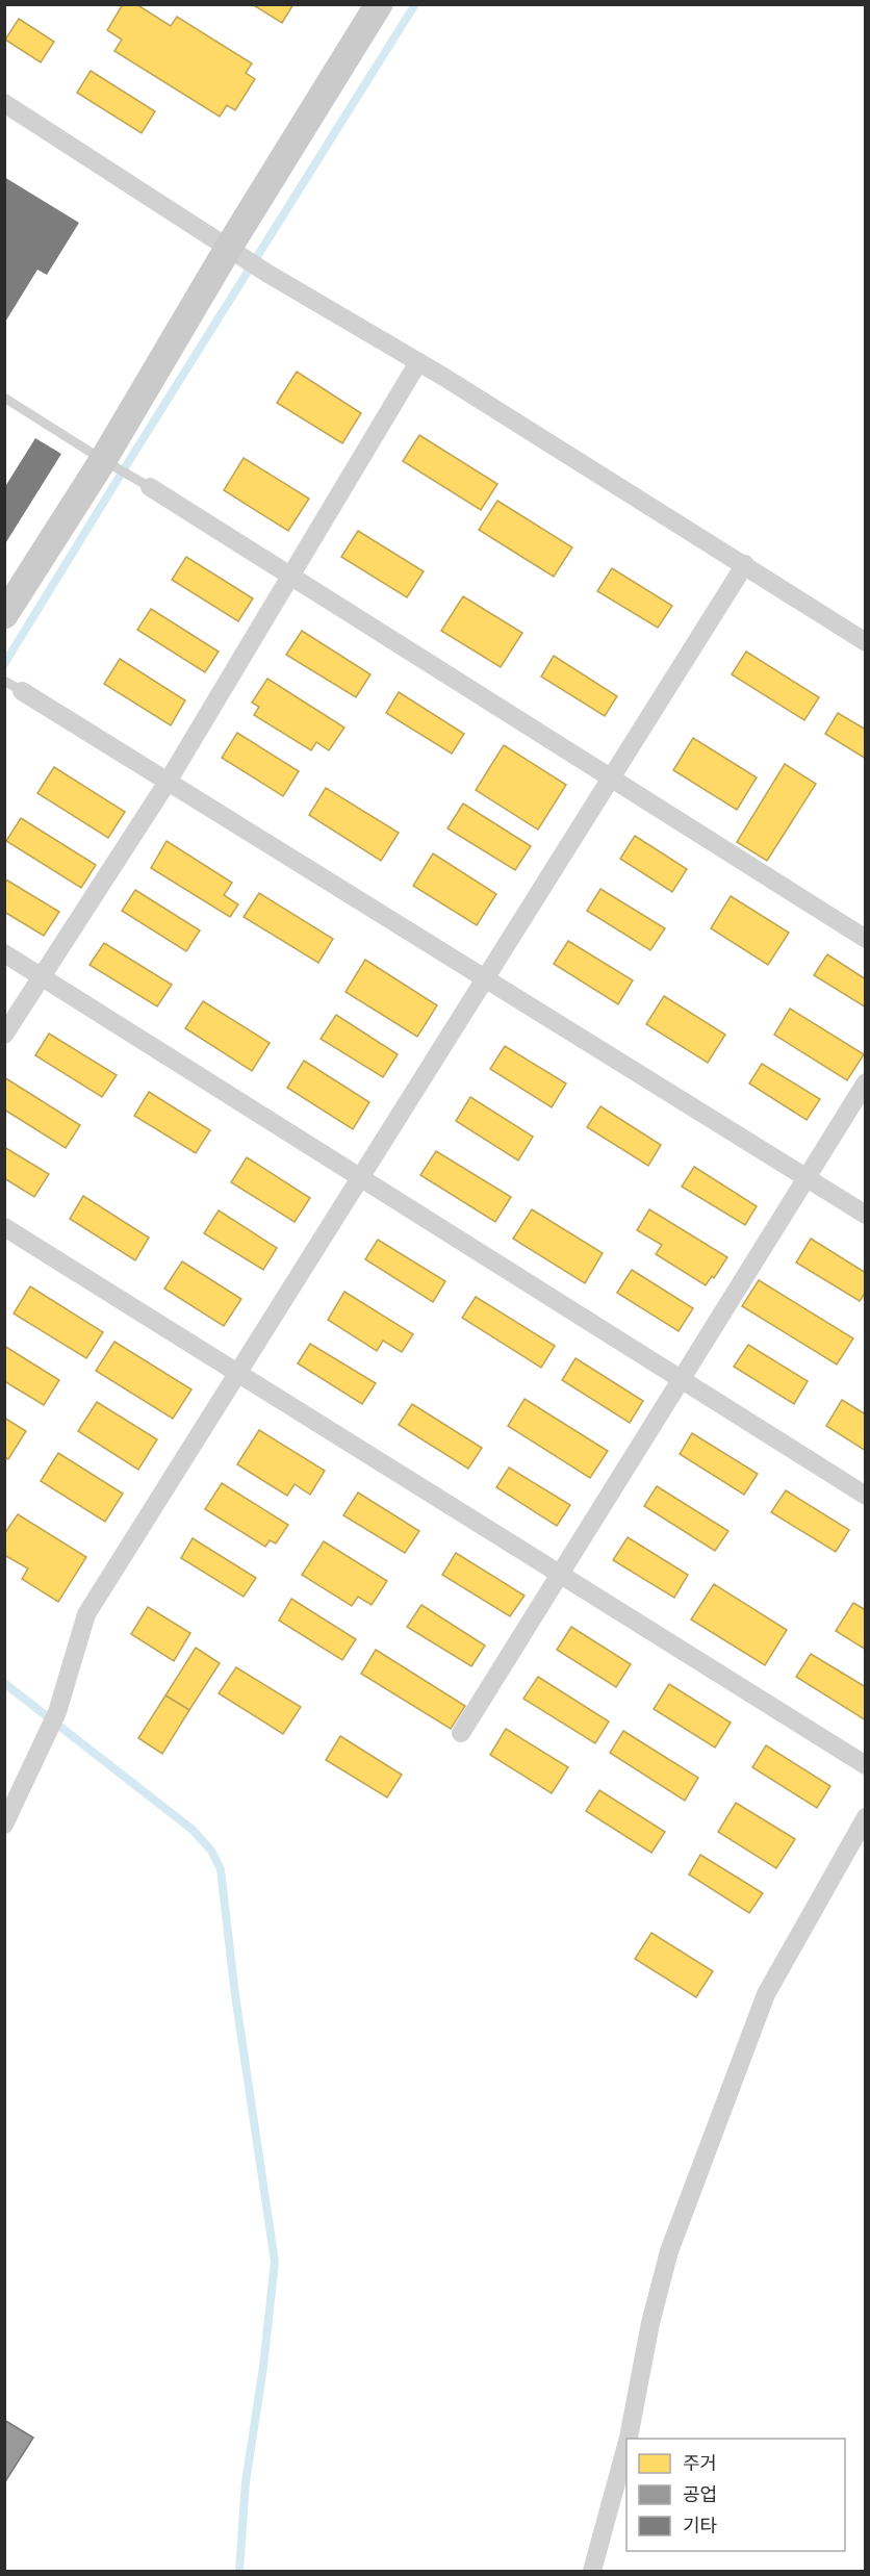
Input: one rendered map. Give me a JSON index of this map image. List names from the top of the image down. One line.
{"legend":["주거","공업","기타"]}
